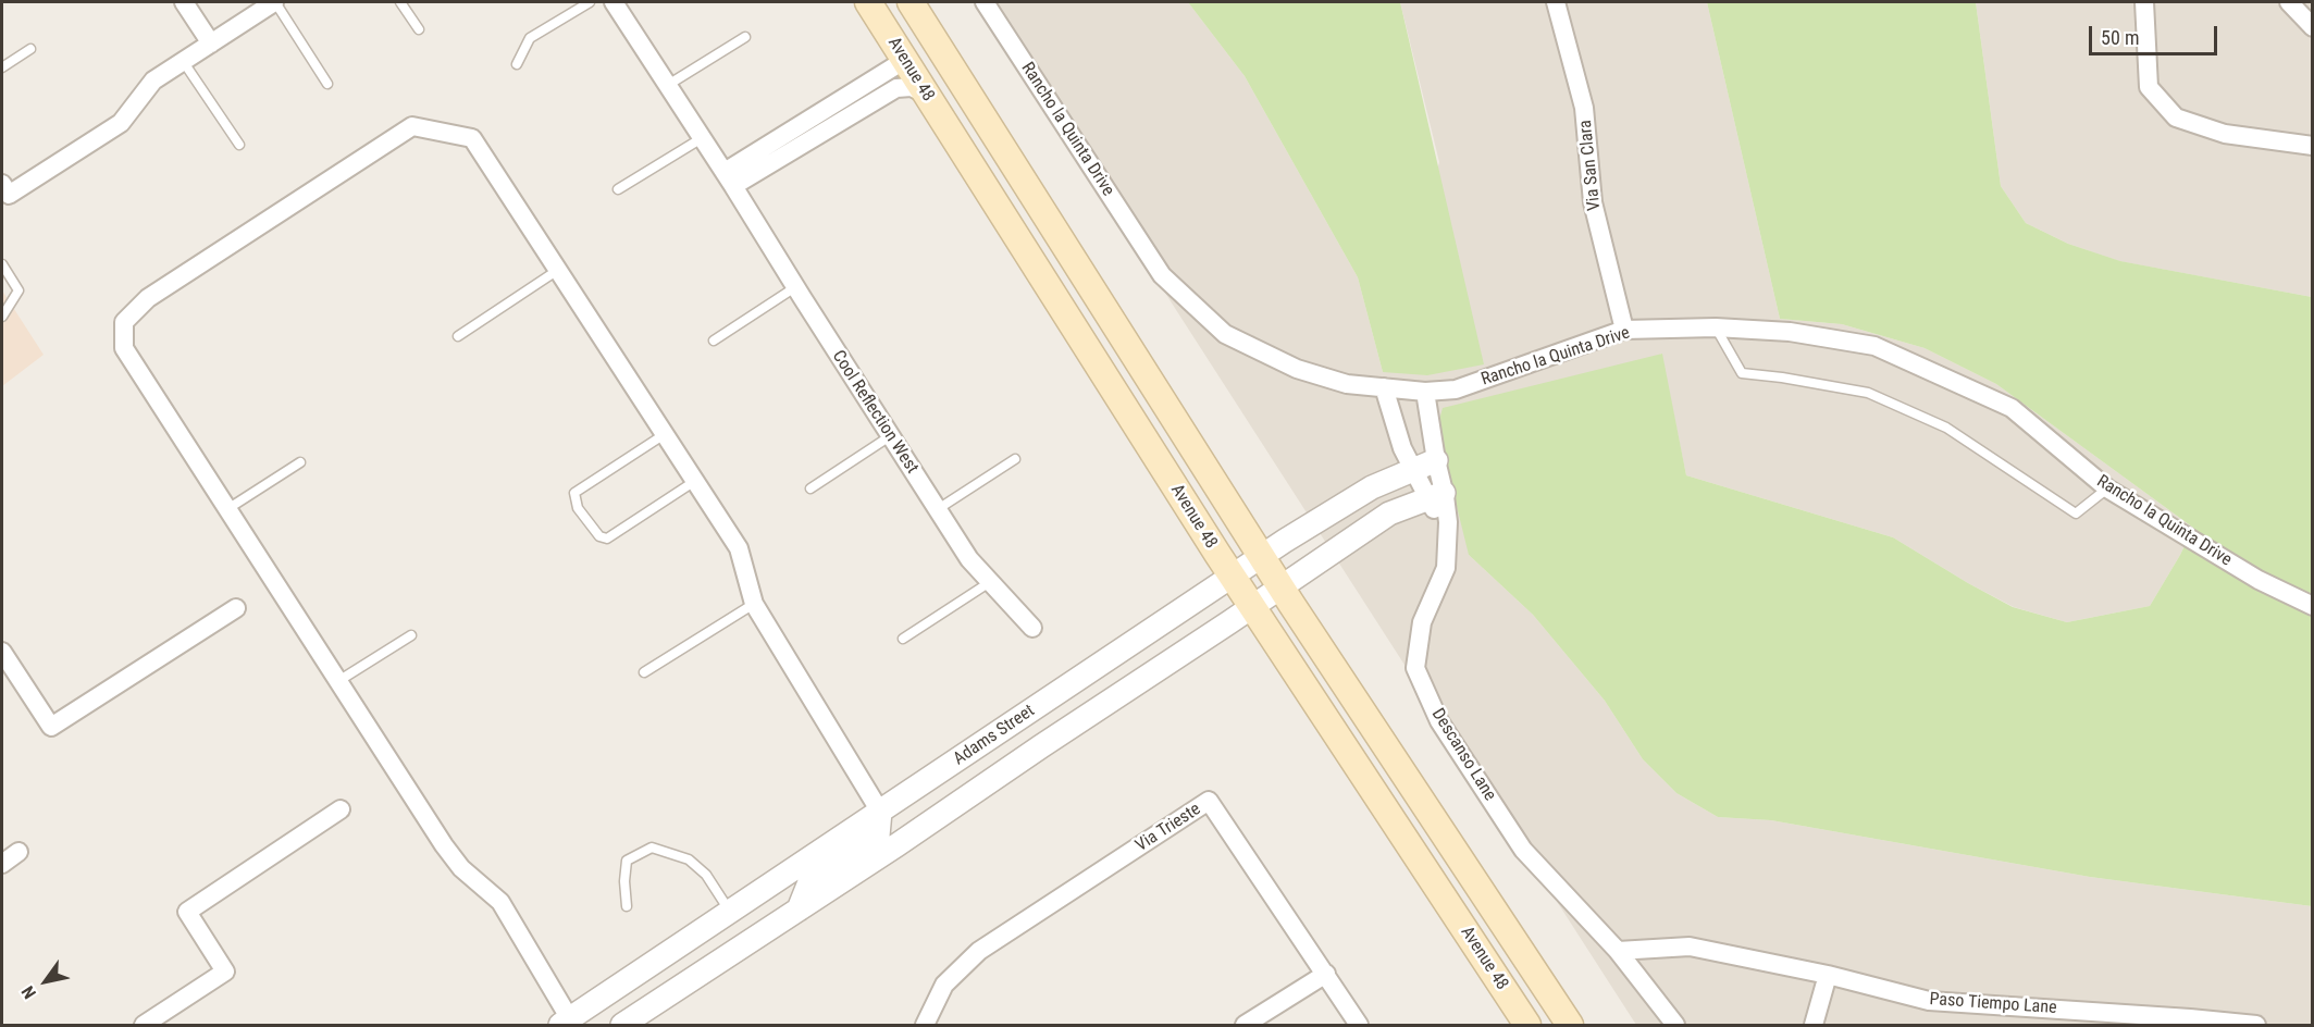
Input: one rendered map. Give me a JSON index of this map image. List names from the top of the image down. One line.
{"streets":{"main road":["Avenue 48"],"street":["Rancho la Quinta Drive","Via San Clara","Cool Reflection West","Adams Street","Descanso Lane","Via Trieste","Paso Tiempo Lane"]},"crossings":[["Avenue 48","Adams Street"],["Rancho la Quinta Drive","Via San Clara"],["Adams Street","Descanso Lane"],["Descanso Lane","Paso Tiempo Lane"]],"scale_bar":"50 m","north":"bottom left"}
